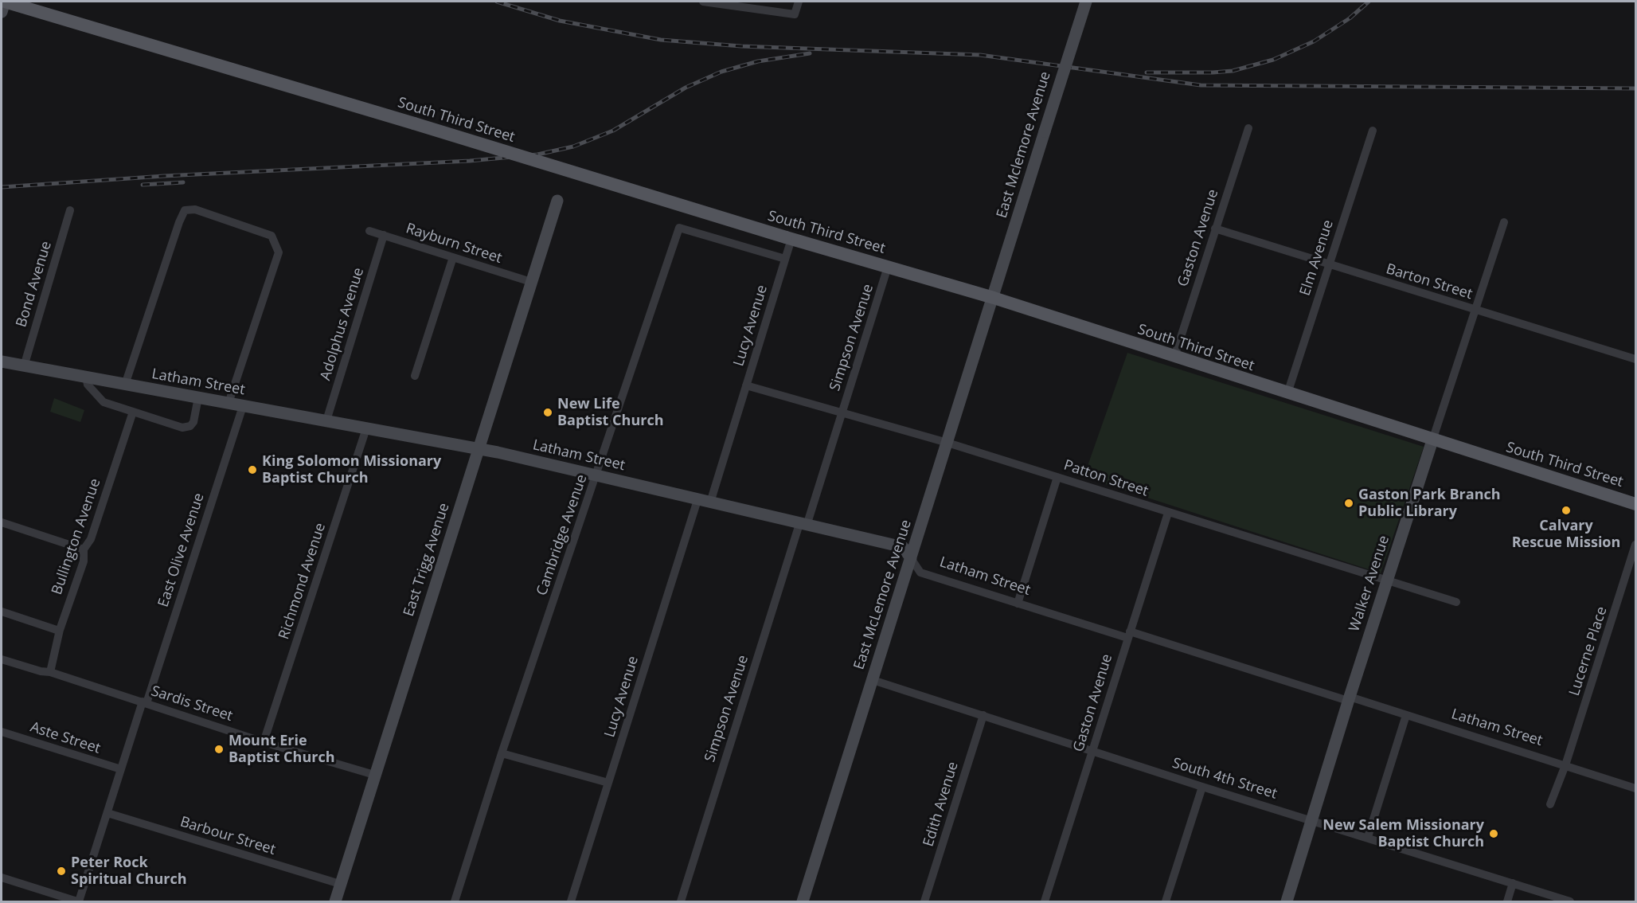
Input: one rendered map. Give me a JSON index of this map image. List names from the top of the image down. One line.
{"streets":{"main road":["South Third Street"],"street":["East Mclemore Avenue","Gaston Avenue","Rayburn Street","Elm Avenue","Barton Street","Bond Avenue","Adolphus Avenue","Lucy Avenue","Simpson Avenue","Latham Street","Patton Street","Cambridge Avenue","Bullington Avenue","East Olive Avenue","East Trigg Avenue","Richmond Avenue","Walker Avenue","East McLemore Avenue","Lucerne Place","Sardis Street","Aste Street","South 4th Street","Edith Avenue","Barbour Street"]},"crossings":[["South Third Street","East Mclemore Avenue"],["South Third Street","Gaston Avenue"],["South Third Street","Elm Avenue"],["South Third Street","Lucy Avenue"],["South Third Street","Simpson Avenue"],["South Third Street","Walker Avenue"],["South Third Street","East McLemore Avenue"],["East Mclemore Avenue","East McLemore Avenue"],["Gaston Avenue","Barton Street"],["Gaston Avenue","Latham Street"],["Gaston Avenue","Patton Street"],["Gaston Avenue","South 4th Street"],["Rayburn Street","Adolphus Avenue"],["Rayburn Street","East Trigg Avenue"],["Elm Avenue","Barton Street"],["Barton Street","Walker Avenue"],["Bond Avenue","Latham Street"],["Adolphus Avenue","Latham Street"],["Lucy Avenue","Latham Street"],["Lucy Avenue","Patton Street"],["Lucy Avenue","Cambridge Avenue"],["Simpson Avenue","Latham Street"],["Simpson Avenue","Patton Street"],["Latham Street","Cambridge Avenue"],["Latham Street","East Olive Avenue"],["Latham Street","East Trigg Avenue"],["Latham Street","Richmond Avenue"],["Latham Street","Walker Avenue"],["Latham Street","East McLemore Avenue"],["Latham Street","Lucerne Place"],["Patton Street","Walker Avenue"],["Patton Street","East McLemore Avenue"],["Bullington Avenue","Sardis Street"],["East Olive Avenue","Sardis Street"],["East Olive Avenue","Aste Street"],["East Olive Avenue","Barbour Street"],["East Trigg Avenue","Sardis Street"],["East Trigg Avenue","Barbour Street"],["Richmond Avenue","Sardis Street"],["Walker Avenue","South 4th Street"],["East McLemore Avenue","South 4th Street"],["South 4th Street","Edith Avenue"]],"places":["New Life Baptist Church","King Solomon Missionary Baptist Church","Gaston Park Branch Public Library","Calvary Rescue Mission","Mount Erie Baptist Church","New Salem Missionary Baptist Church","Peter Rock Spiritual Church"]}
